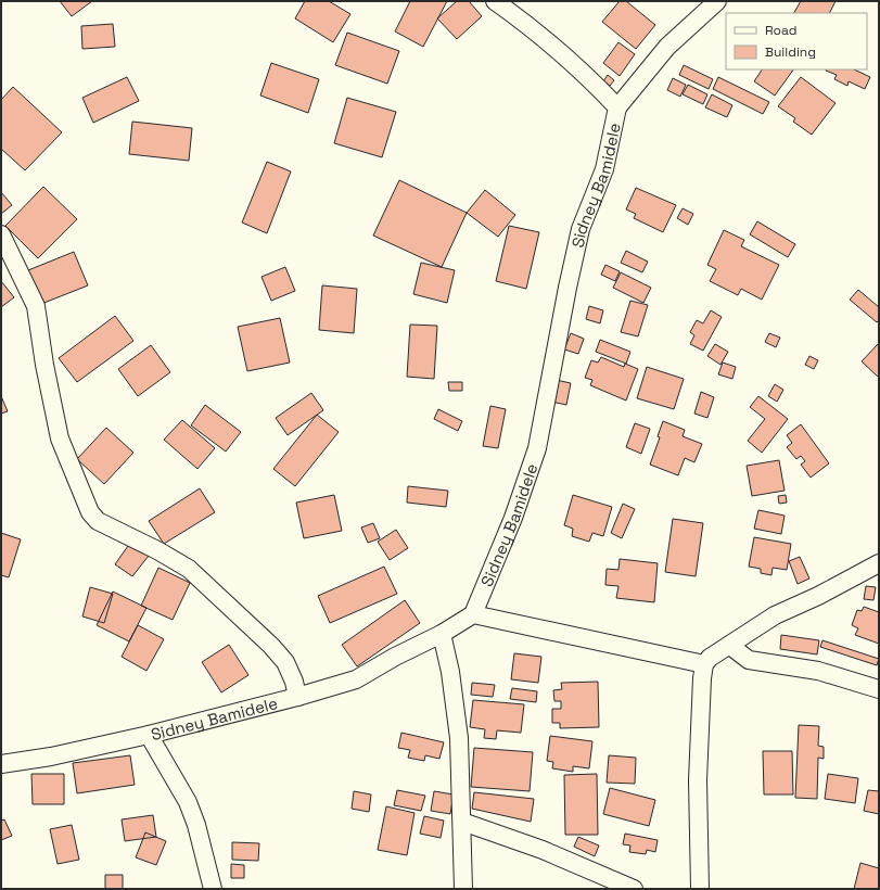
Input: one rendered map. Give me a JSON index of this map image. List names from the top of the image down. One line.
{"streets":{"street":["Sidney Bamidele"]},"legend":["Road","Building"]}
